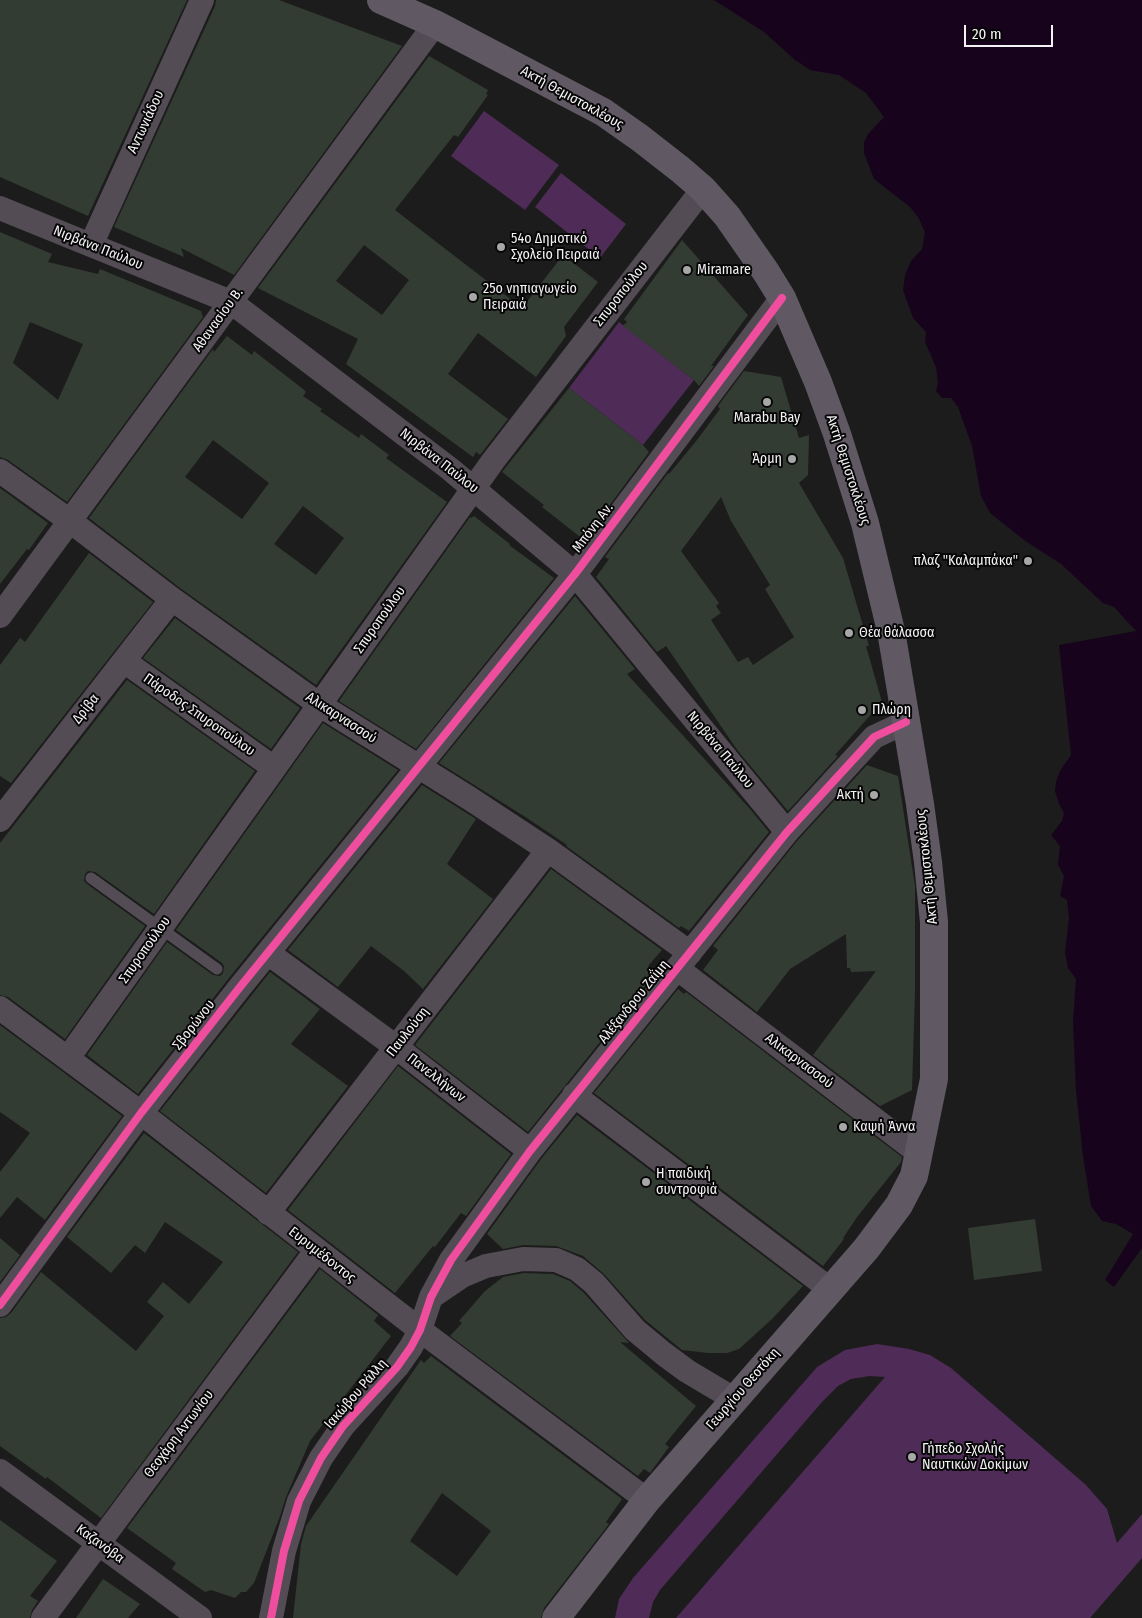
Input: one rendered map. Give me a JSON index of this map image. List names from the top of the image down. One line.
{"streets":{"main road":["Ακτή Θεμιστοκλέους","Γεωργίου Θεοτόκη"],"street":["Αντωνιάδου","Νιρβάνα Παύλου","Σπυροπούλου","Αθανασίου Β.","Μπόνη Αν.","Δρίβα","Πάροδος Σπυροπούλου","Αλικαρνασσού","Αλέξανδρου Ζαΐμη","Σβορώνου","Παυλούση","Πανελλήνων","Ευρυμέδοντος","Ιακώβου Ράλλη","Θεοχάρη Αντωνίου","Καζανόβα"]},"crossings":[["Ακτή Θεμιστοκλέους","Σπυροπούλου"],["Ακτή Θεμιστοκλέους","Αθανασίου Β."],["Ακτή Θεμιστοκλέους","Μπόνη Αν."],["Ακτή Θεμιστοκλέους","Αλικαρνασσού"],["Ακτή Θεμιστοκλέους","Αλέξανδρου Ζαΐμη"],["Ακτή Θεμιστοκλέους","Γεωργίου Θεοτόκη"],["Αντωνιάδου","Νιρβάνα Παύλου"],["Νιρβάνα Παύλου","Σπυροπούλου"],["Νιρβάνα Παύλου","Αθανασίου Β."],["Νιρβάνα Παύλου","Μπόνη Αν."],["Νιρβάνα Παύλου","Αλέξανδρου Ζαΐμη"],["Σπυροπούλου","Πάροδος Σπυροπούλου"],["Σπυροπούλου","Αλικαρνασσού"],["Σπυροπούλου","Ευρυμέδοντος"],["Αθανασίου Β.","Αλικαρνασσού"],["Μπόνη Αν.","Αλικαρνασσού"],["Μπόνη Αν.","Σβορώνου"],["Δρίβα","Πάροδος Σπυροπούλου"],["Δρίβα","Αλικαρνασσού"],["Αλικαρνασσού","Αλέξανδρου Ζαΐμη"],["Αλικαρνασσού","Σβορώνου"],["Αλικαρνασσού","Παυλούση"],["Αλικαρνασσού","Γεωργίου Θεοτόκη"],["Αλέξανδρου Ζαΐμη","Πανελλήνων"],["Αλέξανδρου Ζαΐμη","Ευρυμέδοντος"],["Αλέξανδρου Ζαΐμη","Ιακώβου Ράλλη"],["Σβορώνου","Πανελλήνων"],["Σβορώνου","Ευρυμέδοντος"],["Παυλούση","Πανελλήνων"],["Παυλούση","Ευρυμέδοντος"],["Ευρυμέδοντος","Γεωργίου Θεοτόκη"],["Ευρυμέδοντος","Ιακώβου Ράλλη"],["Ευρυμέδοντος","Θεοχάρη Αντωνίου"],["Θεοχάρη Αντωνίου","Καζανόβα"]],"places":["54ο Δημοτικό Σχολείο Πειραιά","Miramare","25ο νηπιαγωγείο Πειραιά","Marabu Bay","Άρμη","πλαζ \"Καλαμπάκα\"","Θέα θάλασσα","Πλώρη","Ακτή","Καψή Άννα","Η παιδική συντροφιά","Γήπεδο Σχολής Ναυτικών Δοκίμων"],"scale_bar":"20 m"}
